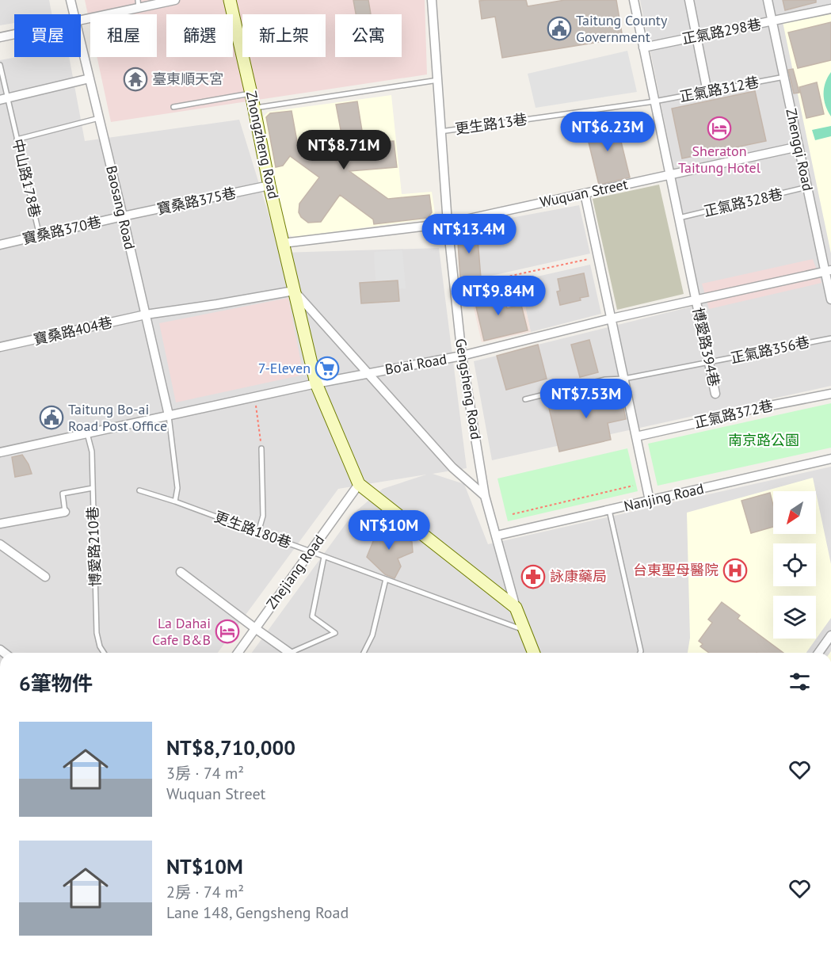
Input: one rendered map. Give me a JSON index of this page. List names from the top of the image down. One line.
{"streets":{"street":["正氣路298巷","Zhongzheng Road","Zhengqi Road","Wuquan Street","寶桑路375巷","Baosang Road","寶桑路370巷","寶桑路404巷","博愛路394巷","Bo'ai Road","Gengsheng Road","正氣路372巷","Nanjing Road","Zhejiang Road"],"lane":["正氣路312巷","更生路13巷","中山路178巷","正氣路328巷","正氣路356巷","更生路180巷","博愛路210巷"]},"crossings":[["正氣路298巷","Zhengqi Road"],["正氣路298巷","博愛路394巷"],["正氣路312巷","更生路13巷"],["正氣路312巷","Zhengqi Road"],["正氣路312巷","博愛路394巷"],["更生路13巷","博愛路394巷"],["更生路13巷","Gengsheng Road"],["Zhongzheng Road","Wuquan Street"],["Zhongzheng Road","寶桑路375巷"],["Zhongzheng Road","寶桑路404巷"],["Zhongzheng Road","Bo'ai Road"],["Zhongzheng Road","Gengsheng Road"],["Zhengqi Road","Wuquan Street"],["Zhengqi Road","正氣路328巷"],["Zhengqi Road","Bo'ai Road"],["中山路178巷","寶桑路370巷"],["Wuquan Street","博愛路394巷"],["Wuquan Street","Gengsheng Road"],["寶桑路375巷","Baosang Road"],["寶桑路375巷","寶桑路370巷"],["正氣路328巷","博愛路394巷"],["Baosang Road","寶桑路370巷"],["Baosang Road","寶桑路404巷"],["Baosang Road","Bo'ai Road"],["博愛路394巷","正氣路356巷"],["博愛路394巷","Bo'ai Road"],["Bo'ai Road","Gengsheng Road"],["Bo'ai Road","博愛路210巷"],["Gengsheng Road","Nanjing Road"],["Gengsheng Road","更生路180巷"],["更生路180巷","Zhejiang Road"]],"parks":["南京路公園"],"places":{"public building":["Taitung County Government","Taitung Bo-ai Road Post Office"],"temple":["臺東順天宮"],"hotel":["Sheraton Taitung Hotel","La Dahai Cafe B&B"],"supermarket":["7-Eleven"],"hospital":["台東聖母醫院"],"pharmacy":["詠康藥局"]},"north":"bottom left","page":{"chip":["買屋","租屋","篩選","新上架","公寓"],"price":["NT$6.23M","NT$8.71M","NT$13.4M","NT$9.84M","NT$7.53M","NT$10M"],"heading":"6筆物件","list":[{"name":"NT$8,710,000","note":"3房 · 74 m² · Wuquan Street"},{"name":"NT$10M","note":"2房 · 74 m² · Lane 148, Gengsheng Road"}]}}
